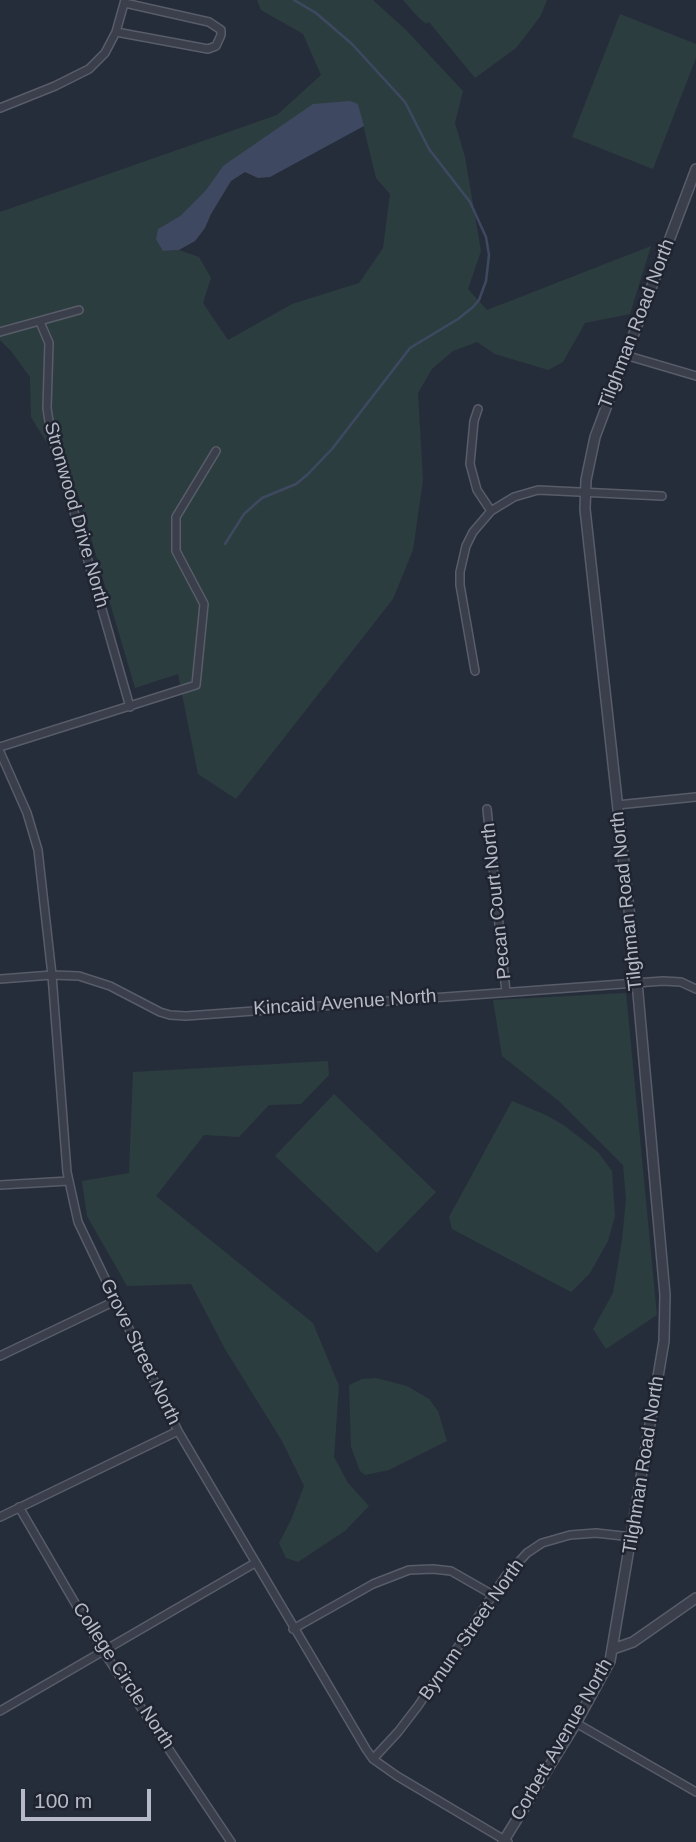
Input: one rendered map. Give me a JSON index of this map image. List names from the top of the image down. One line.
{"streets":{"street":["Tilghman Road North","Stronwood Drive North","Pecan Court North","Kincaid Avenue North","Grove Street North","Bynum Street North","College Circle North","Corbett Avenue North"]},"crossings":[["Tilghman Road North","Kincaid Avenue North"],["Tilghman Road North","Bynum Street North"],["Tilghman Road North","Corbett Avenue North"],["Pecan Court North","Kincaid Avenue North"],["Kincaid Avenue North","Grove Street North"],["Grove Street North","Bynum Street North"],["Grove Street North","Corbett Avenue North"]],"scale_bar":"100 m"}
